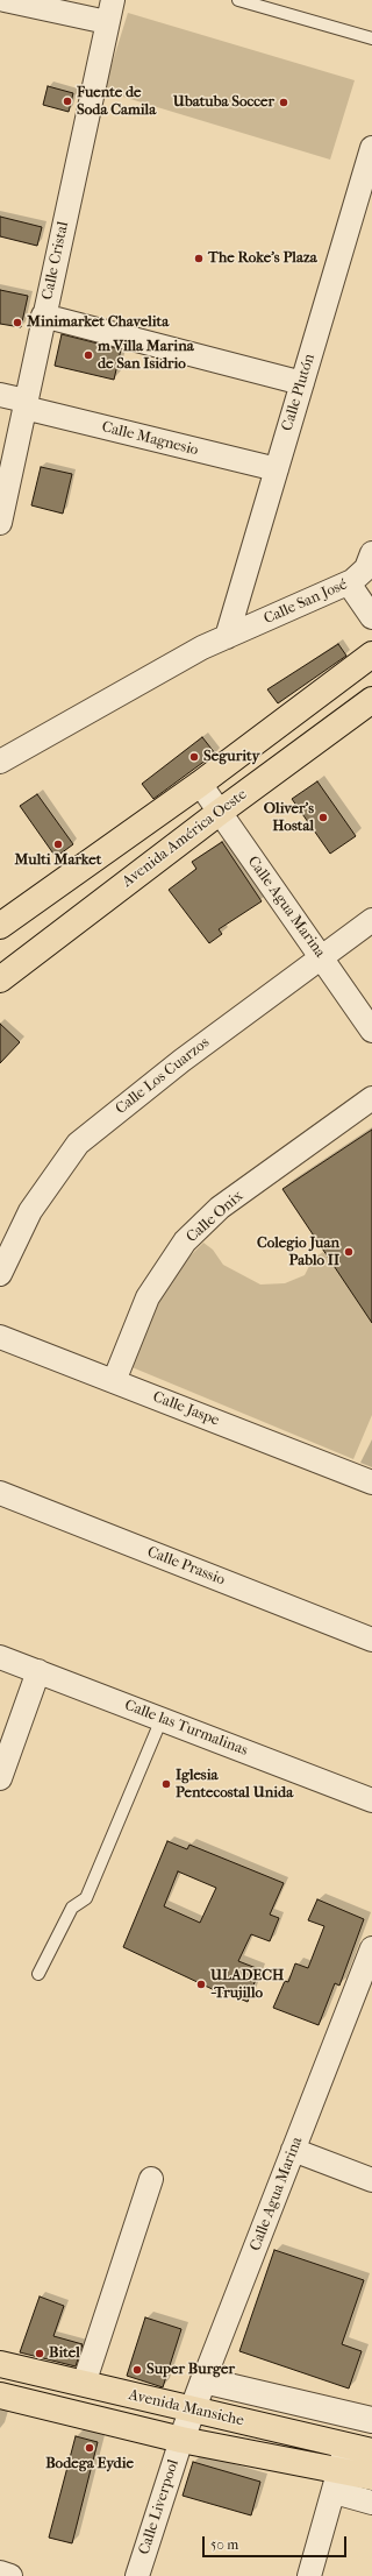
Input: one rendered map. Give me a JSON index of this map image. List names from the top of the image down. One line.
{"streets":{"main road":["Avenida América Oeste","Avenida Mansiche"],"street":["Calle Cristal","Calle Plutón","Calle Magnesio","Calle San José","Calle Agua Marina","Calle Los Cuarzos","Calle Onix","Calle Jaspe","Calle Prassio","Calle las Turmalinas","Calle Liverpool"]},"crossings":[["Calle Cristal","Calle Magnesio"],["Calle Plutón","Calle Magnesio"],["Calle Plutón","Calle San José"],["Avenida América Oeste","Calle Agua Marina"],["Calle Agua Marina","Calle Los Cuarzos"],["Calle Agua Marina","Avenida Mansiche"],["Calle Agua Marina","Calle Liverpool"],["Calle Onix","Calle Jaspe"],["Avenida Mansiche","Calle Liverpool"]],"places":["Fuente de Soda Camila","Ubatuba Soccer","The Roke's Plaza","Minimarket Chavelita","m Villa Marina de San Isidrio","Segurity","Oliver's Hostal","Multi Market","Colegio Juan Pablo II","Iglesia Pentecostal Unida","ULADECH -Trujillo","Bitel","Super Burger","Bodega Eydie"],"scale_bar":"50 m"}
